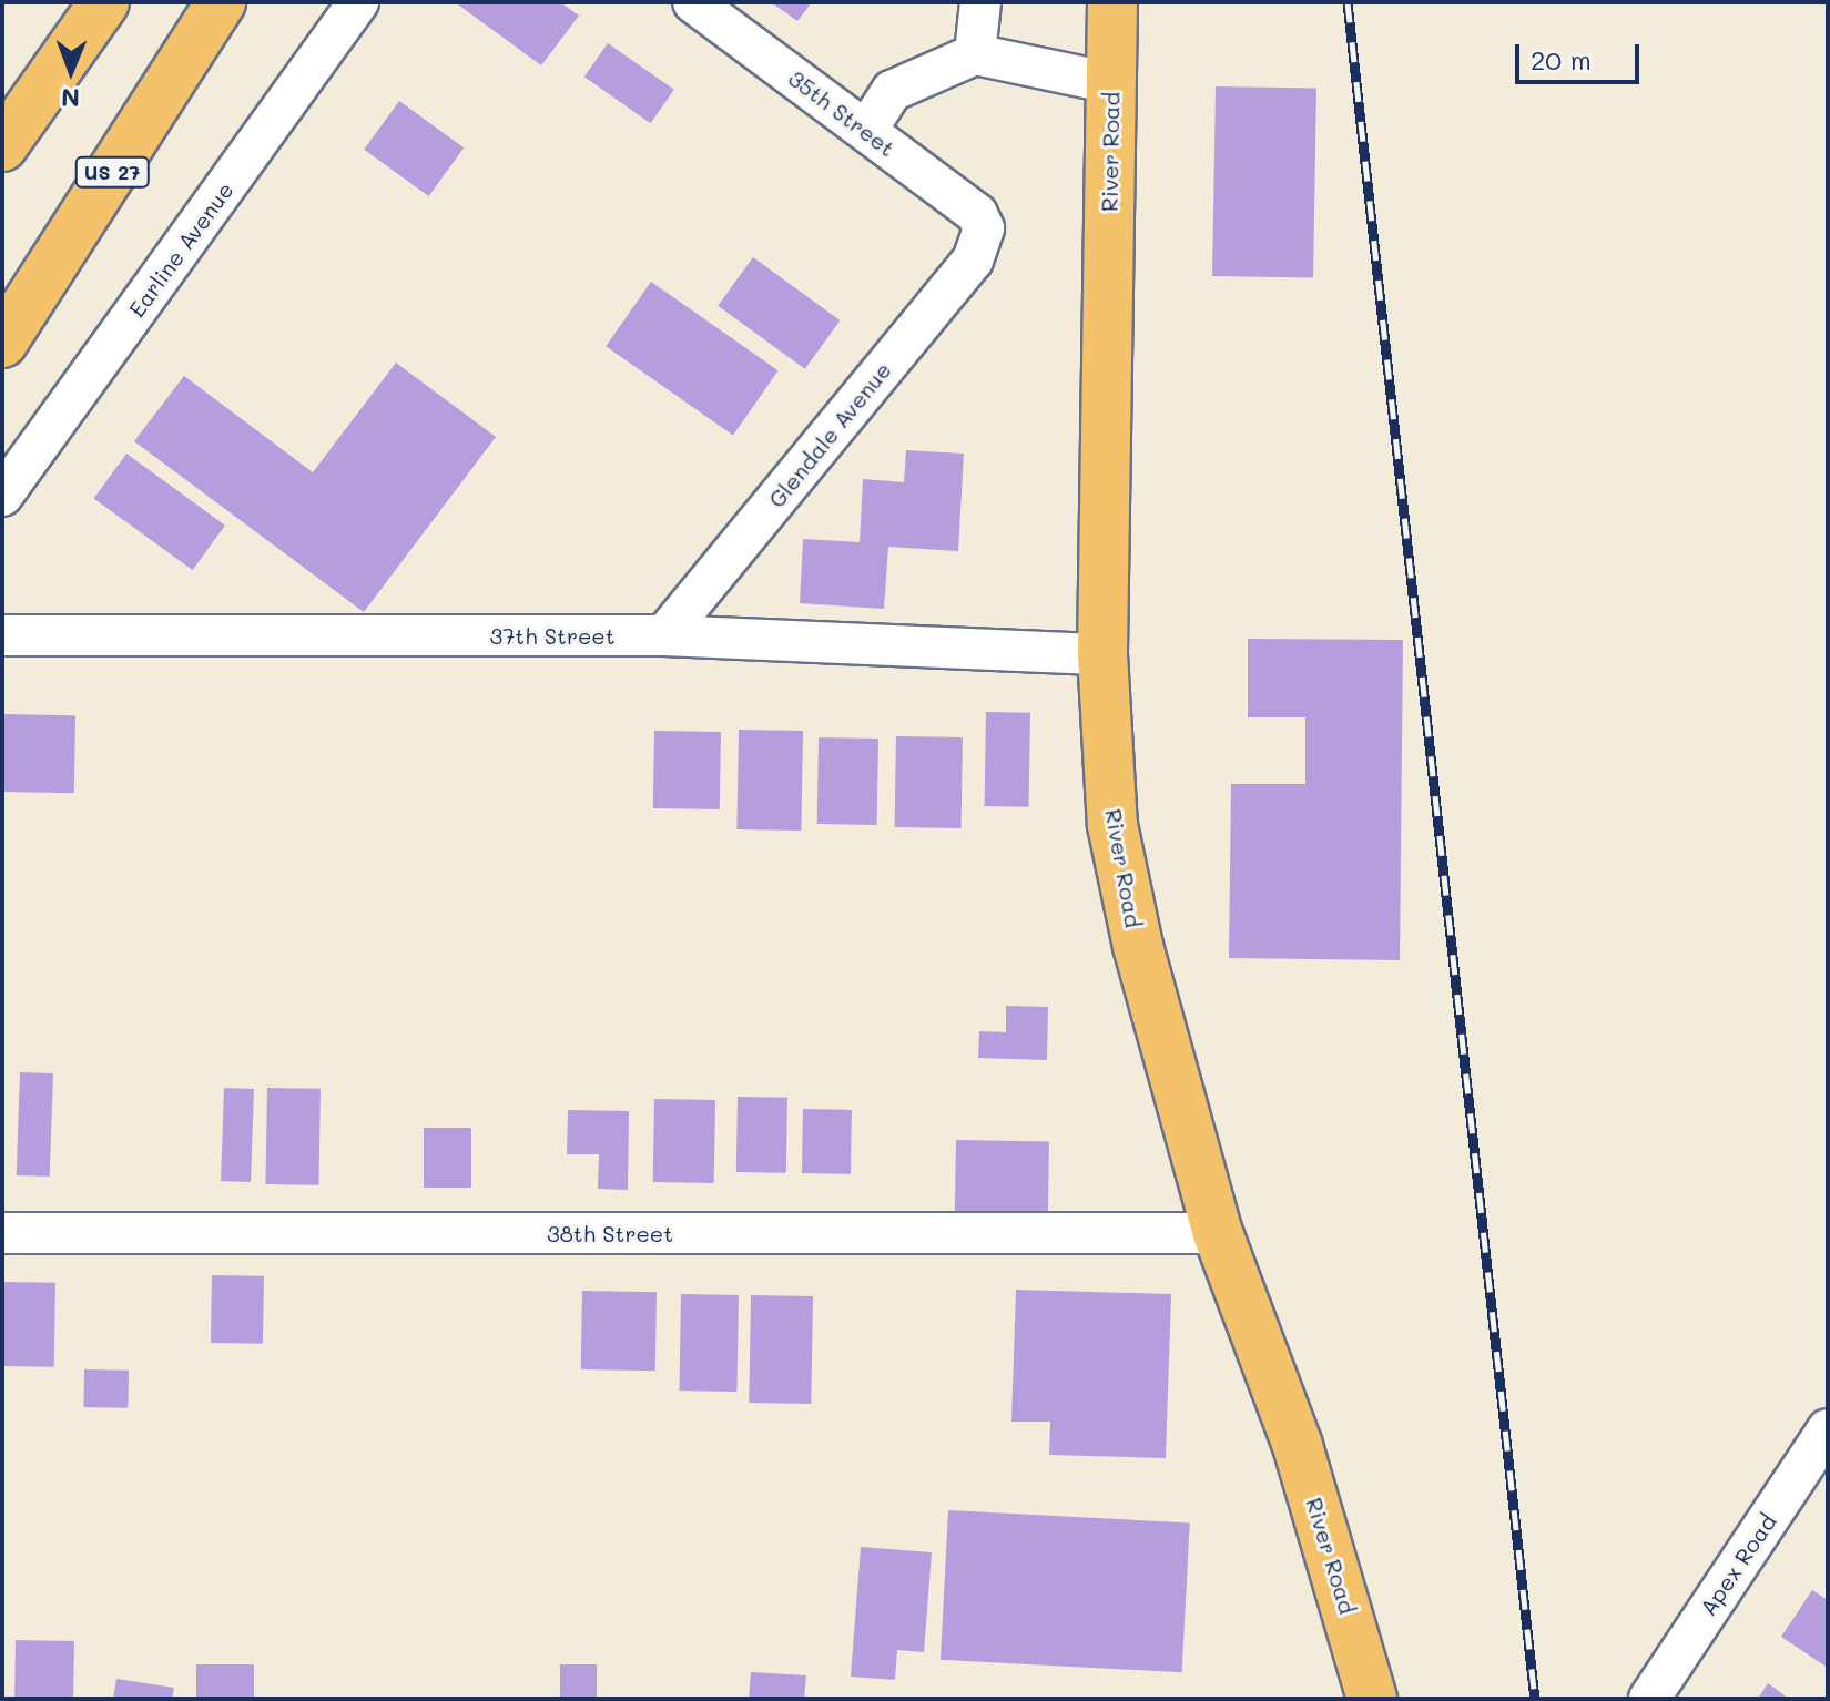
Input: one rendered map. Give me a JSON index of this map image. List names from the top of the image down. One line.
{"streets":{"main road":["River Road","US 27"],"street":["35th Street","Earline Avenue","Glendale Avenue","37th Street","38th Street","Apex Road"]},"crossings":[["35th Street","Glendale Avenue"],["River Road","37th Street"],["River Road","38th Street"],["Glendale Avenue","37th Street"]],"scale_bar":"20 m","north":"bottom"}
